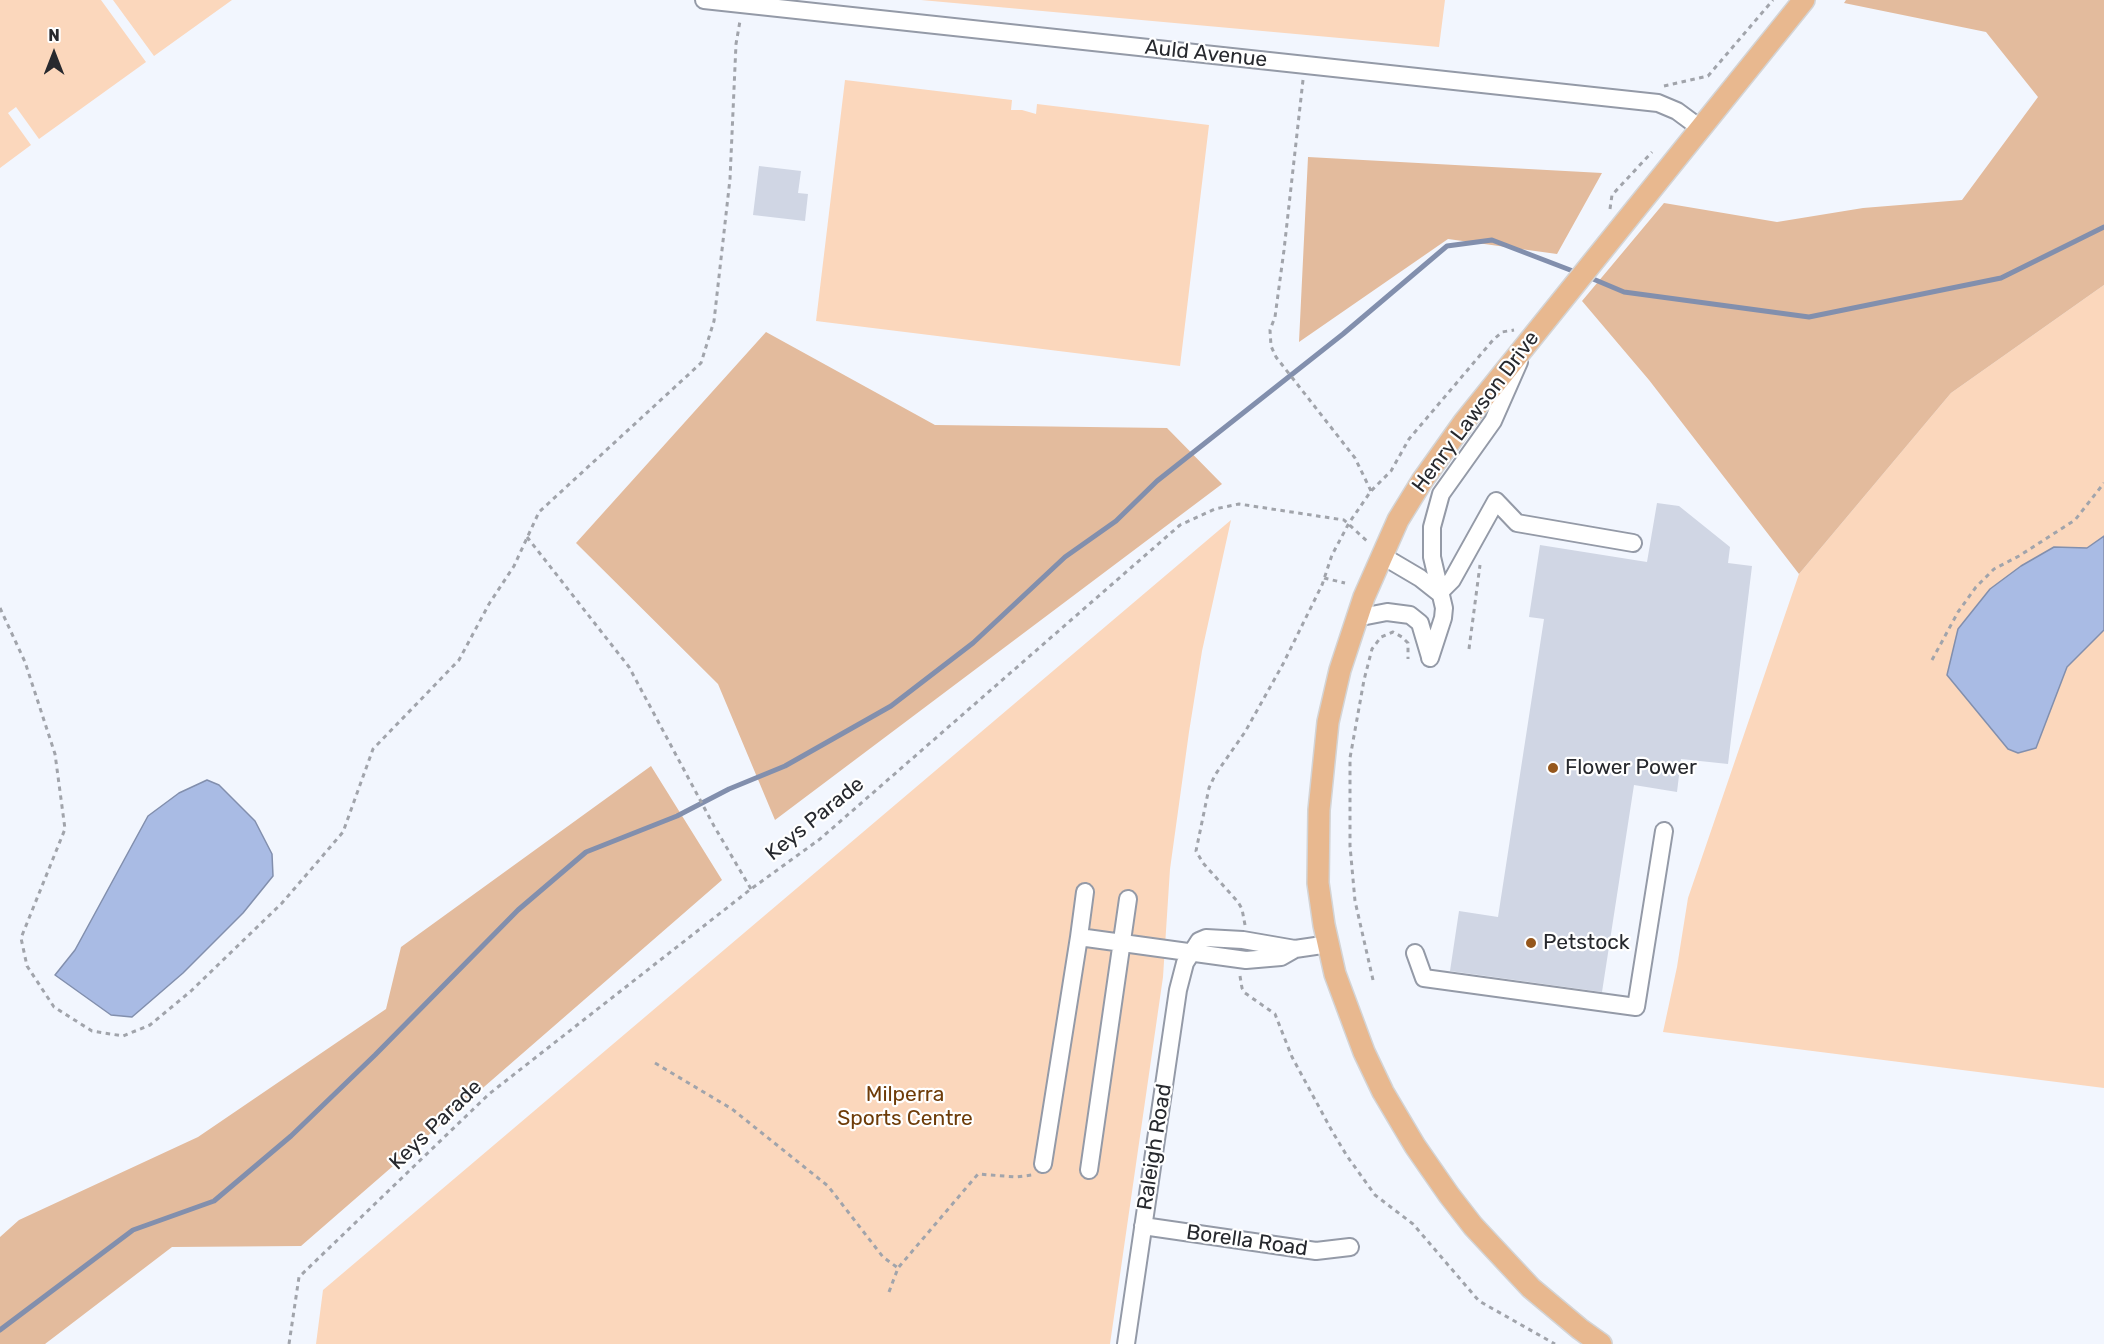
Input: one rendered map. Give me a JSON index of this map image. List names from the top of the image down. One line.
{"streets":{"main road":["Henry Lawson Drive"],"street":["Auld Avenue","Raleigh Road","Borella Road"],"path":["Keys Parade"]},"crossings":[["Auld Avenue","Henry Lawson Drive"],["Henry Lawson Drive","Raleigh Road"],["Raleigh Road","Borella Road"]],"parks":["Milperra Sports Centre"],"places":["Flower Power","Petstock"],"north":"top"}
